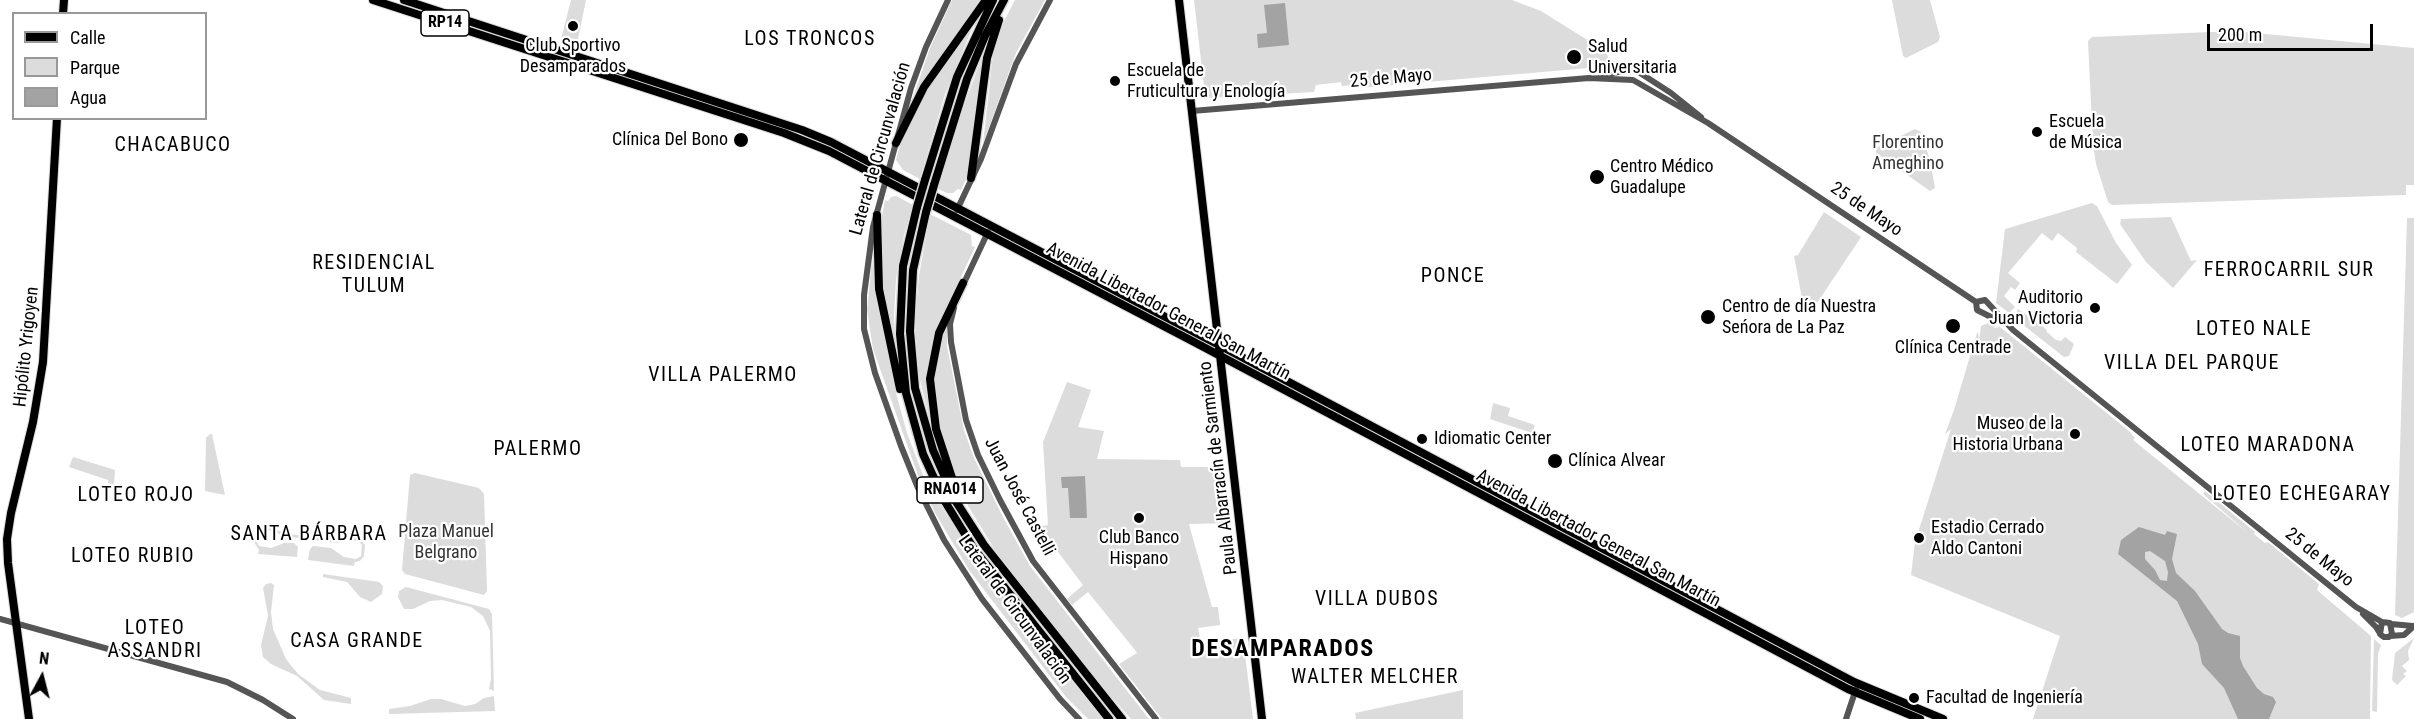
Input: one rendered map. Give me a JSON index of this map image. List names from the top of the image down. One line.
{"streets":{"highway":["RNA014"],"main road":["RP14","Avenida Libertador General San Martín","Hipólito Yrigoyen","Paula Albarracín de Sarmiento"],"street":["25 de Mayo","Lateral de Circunvalación","Juan José Castelli"]},"crossings":[["25 de Mayo","Paula Albarracín de Sarmiento"],["Lateral de Circunvalación","Avenida Libertador General San Martín"],["Avenida Libertador General San Martín","Paula Albarracín de Sarmiento"],["Avenida Libertador General San Martín","Juan José Castelli"]],"districts":["LOS TRONCOS","CHACABUCO","RESIDENCIAL TULUM","FERROCARRIL SUR","PONCE","LOTEO NALE","VILLA DEL PARQUE","VILLA PALERMO","LOTEO MARADONA","PALERMO","LOTEO ECHEGARAY","LOTEO ROJO","SANTA BÁRBARA","LOTEO RUBIO","VILLA DUBOS","LOTEO ASSANDRI","CASA GRANDE","DESAMPARADOS","WALTER MELCHER"],"parks":["Florentino Ameghino","Plaza Manuel Belgrano"],"places":["Club Sportivo Desamparados","Salud Universitaria","Escuela de Fruticultura y Enología","Escuela de Música","Clínica Del Bono","Centro Médico Guadalupe","Auditorio Juan Victoria","Centro de día Nuestra Seńora de La Paz","Clínica Centrade","Museo de la Historia Urbana","Idiomatic Center","Clínica Alvear","Club Banco Hispano","Estadio Cerrado Aldo Cantoni","Facultad de Ingeniería"],"legend":["Calle","Parque","Agua"],"scale_bar":"200 m","north":"top"}
